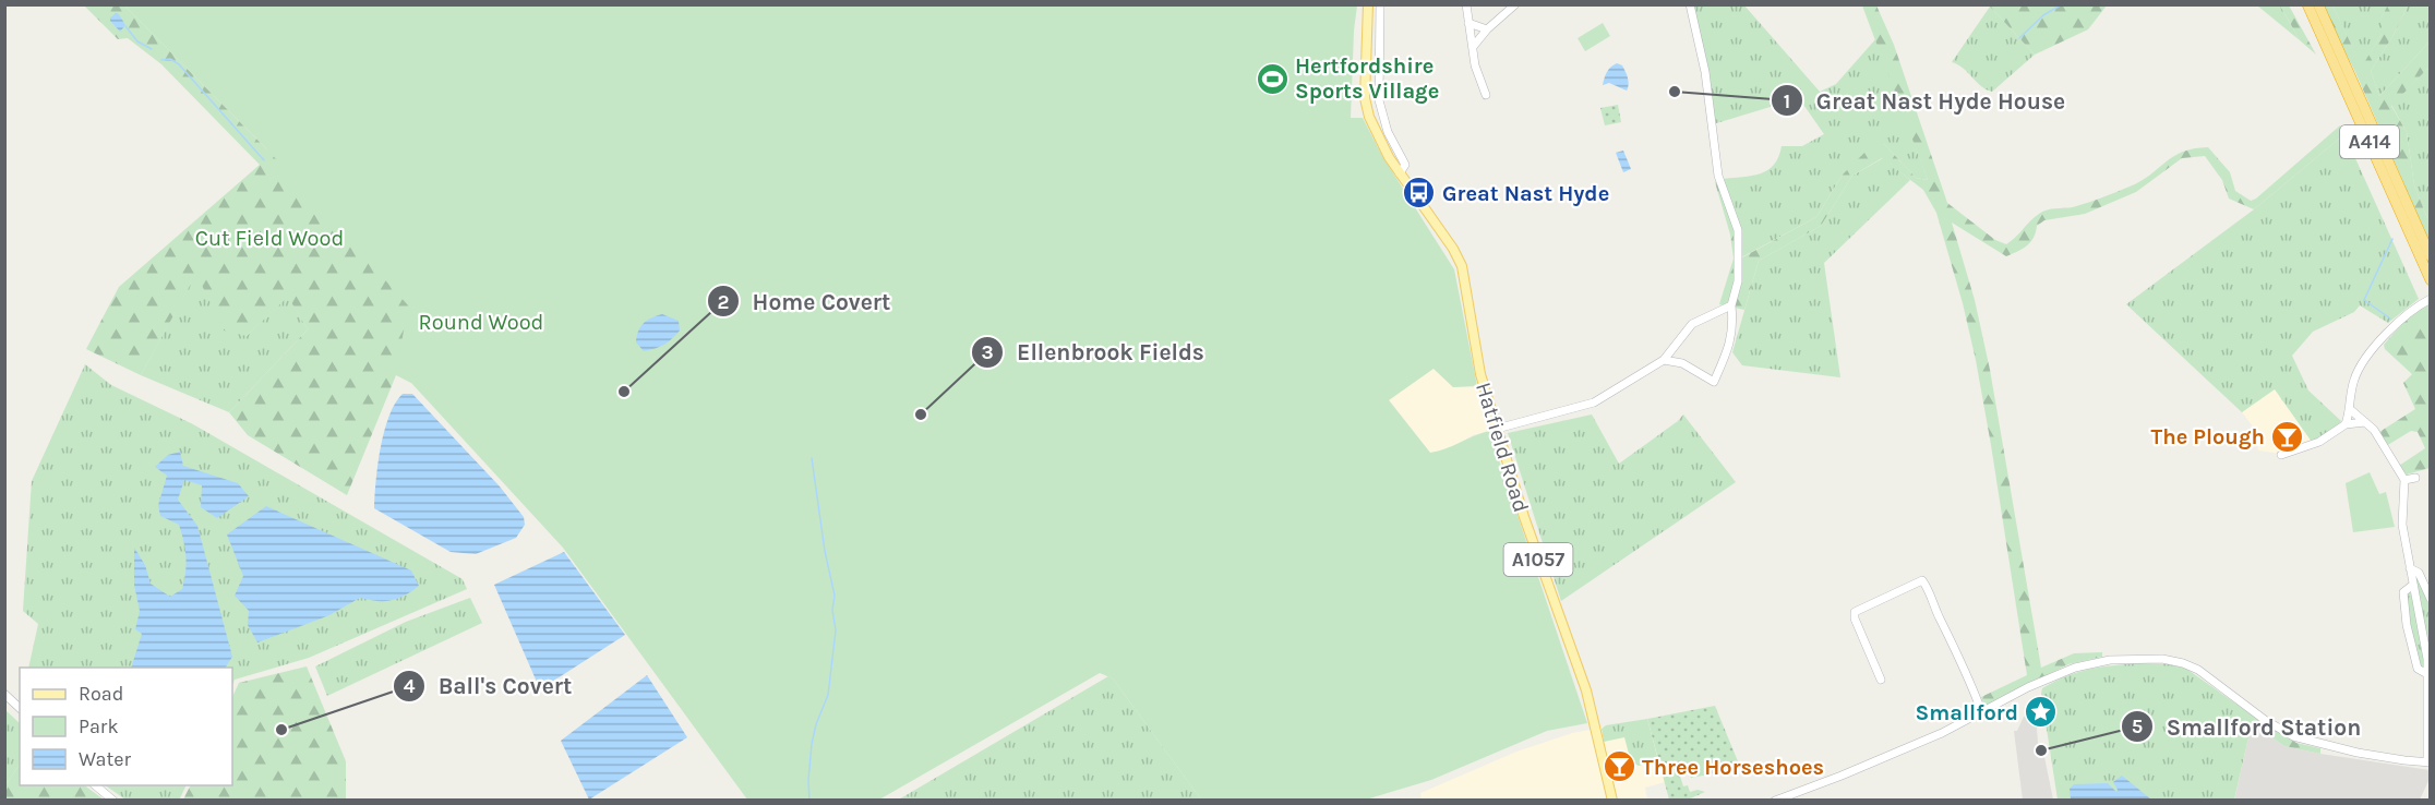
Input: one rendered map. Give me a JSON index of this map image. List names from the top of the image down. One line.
{"streets":{"highway":["A414"],"main road":["Hatfield Road","A1057"]},"crossings":[["Hatfield Road","A1057"]],"parks":["Cut Field Wood","Round Wood"],"places":{"sports":["Hertfordshire Sports Village"],"other":["Great Nast Hyde House","Home Covert","Ellenbrook Fields","Ball's Covert","Smallford Station"],"bus stop":["Great Nast Hyde"],"bar":["The Plough","Three Horseshoes"],"place":["Smallford"]},"legend":["Road","Park","Water"]}
